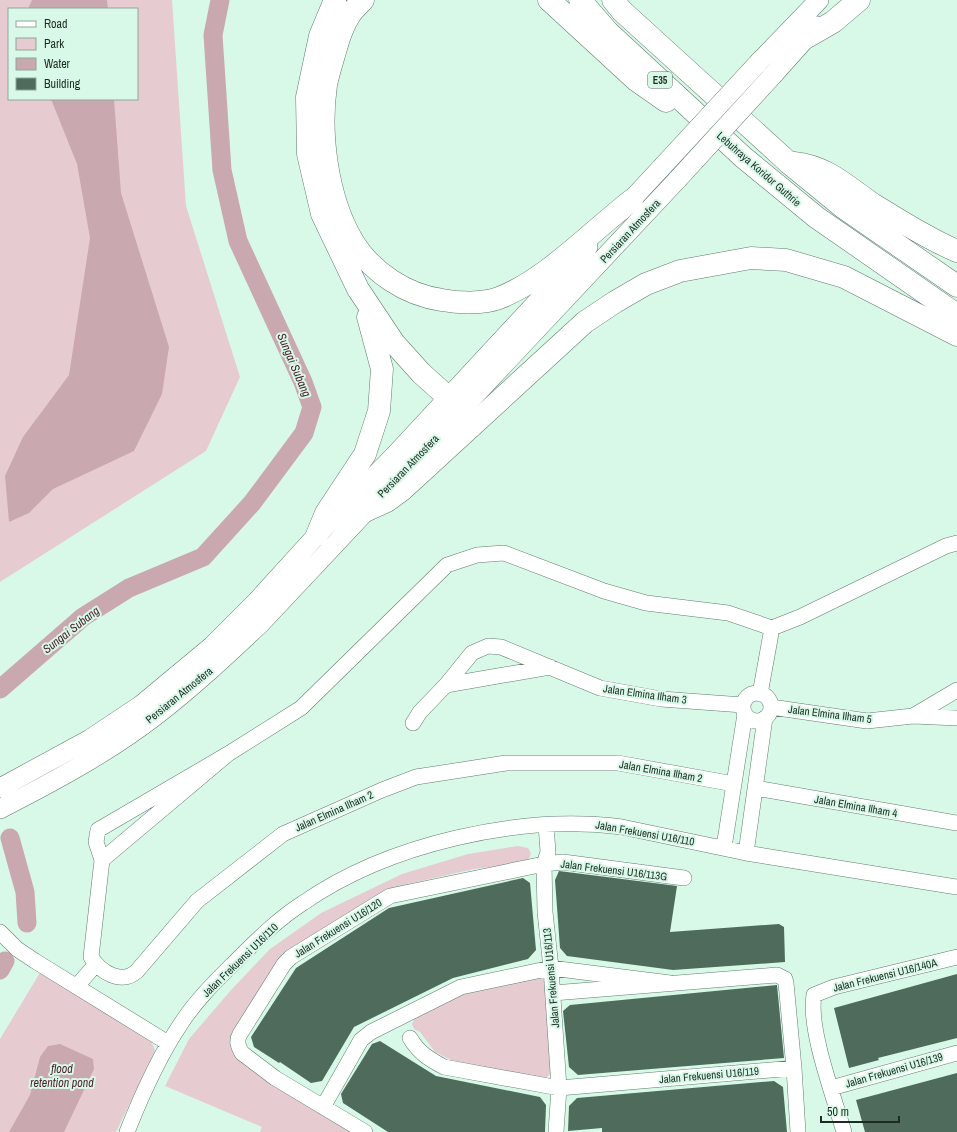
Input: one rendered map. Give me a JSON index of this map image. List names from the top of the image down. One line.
{"streets":{"highway":["E35","Lebuhraya Koridor Guthrie"],"main road":["Persiaran Atmosfera"],"street":["Jalan Elmina Ilham 3","Jalan Elmina Ilham 5","Jalan Elmina Ilham 2","Jalan Elmina Ilham 4","Jalan Frekuensi U16/110","Jalan Frekuensi U16/113G","Jalan Frekuensi U16/120","Jalan Frekuensi U16/140A","Jalan Frekuensi U16/113","Jalan Frekuensi U16/139","Jalan Frekuensi U16/119"]},"crossings":[["Jalan Elmina Ilham 3","Jalan Elmina Ilham 5"],["Jalan Frekuensi U16/110","Jalan Frekuensi U16/113"],["Jalan Frekuensi U16/113G","Jalan Frekuensi U16/120"],["Jalan Frekuensi U16/113G","Jalan Frekuensi U16/113"],["Jalan Frekuensi U16/120","Jalan Frekuensi U16/113"],["Jalan Frekuensi U16/140A","Jalan Frekuensi U16/139"],["Jalan Frekuensi U16/113","Jalan Frekuensi U16/119"]],"water":["Sungai Subang","flood retention pond"],"legend":["Road","Park","Water","Building"],"scale_bar":"50 m"}
